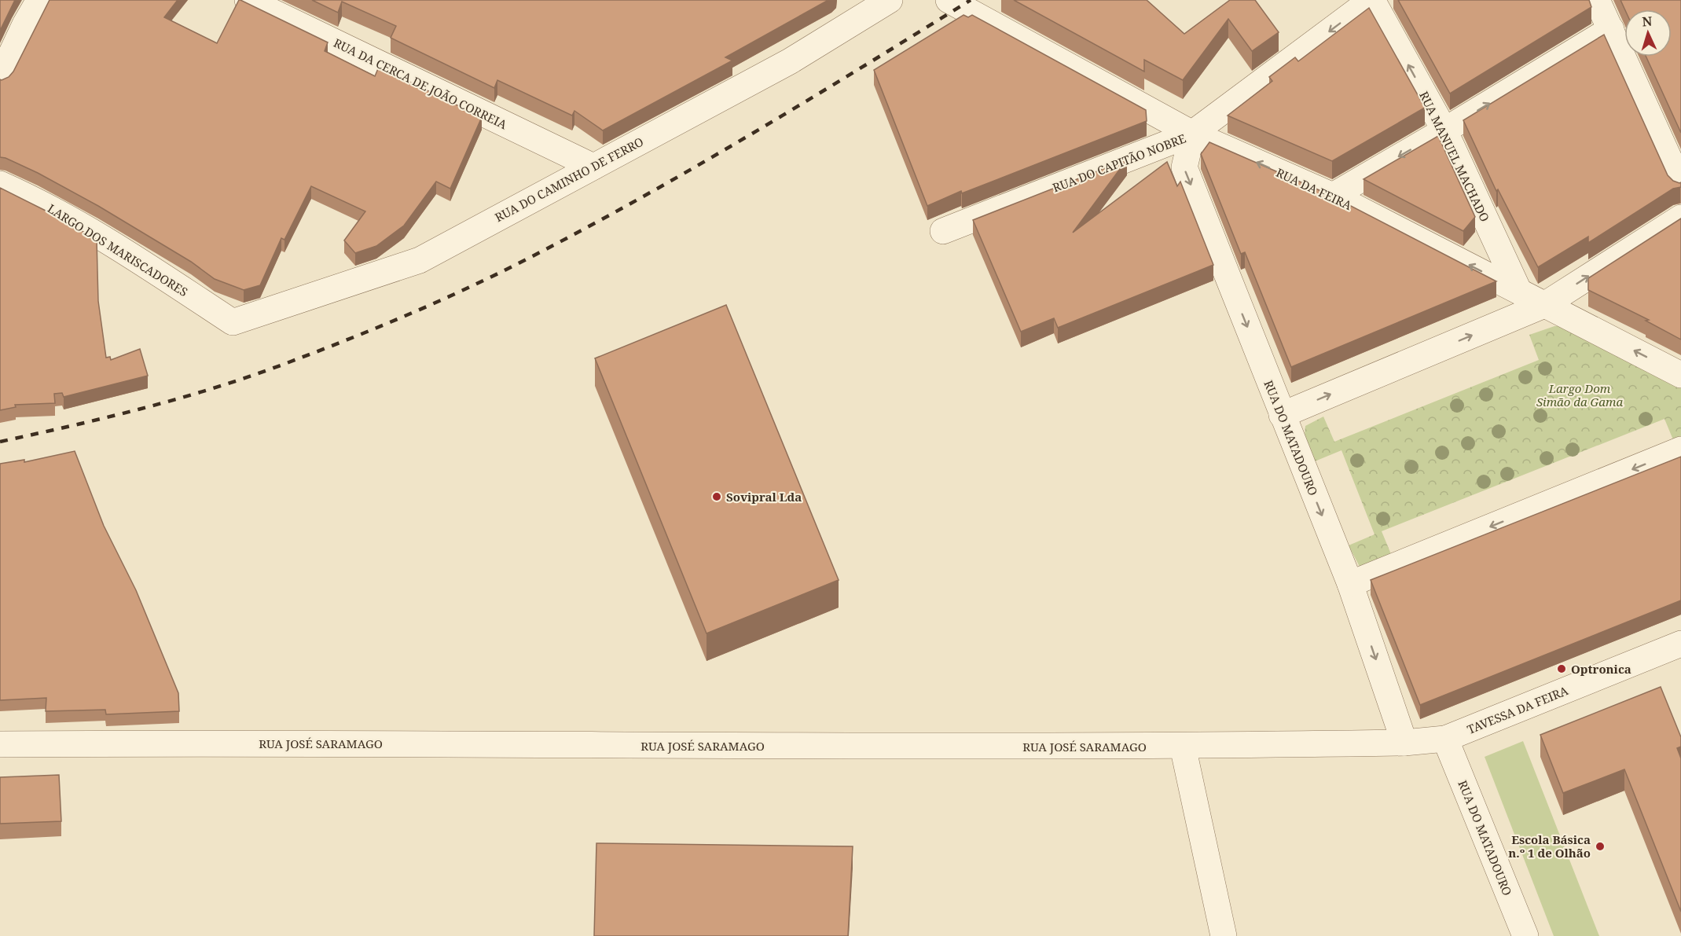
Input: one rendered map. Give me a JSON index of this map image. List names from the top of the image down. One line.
{"streets":{"street":["RUA DA CERCA DE JOÃO CORREIA","RUA MANUEL MACHADO","RUA DO CAPITÃO NOBRE","RUA DO CAMINHO DE FERRO","RUA DA FEIRA","LARGO DOS MARISCADORES","RUA DO MATADOURO","TAVESSA DA FEIRA","RUA JOSÉ SARAMAGO"]},"crossings":[["RUA DA CERCA DE JOÃO CORREIA","RUA DO CAMINHO DE FERRO"],["RUA MANUEL MACHADO","RUA DO CAPITÃO NOBRE"],["RUA MANUEL MACHADO","RUA DA FEIRA"],["RUA DO CAPITÃO NOBRE","RUA DA FEIRA"],["RUA DO CAPITÃO NOBRE","RUA DO MATADOURO"],["RUA DO CAMINHO DE FERRO","LARGO DOS MARISCADORES"],["RUA DA FEIRA","RUA DO MATADOURO"],["RUA DO MATADOURO","TAVESSA DA FEIRA"],["RUA DO MATADOURO","RUA JOSÉ SARAMAGO"],["TAVESSA DA FEIRA","RUA JOSÉ SARAMAGO"]],"one_way":["RUA MANUEL MACHADO","RUA DA FEIRA","RUA DO MATADOURO"],"parks":["Largo Dom Simão da Gama"],"places":["Sovipral Lda","Optronica","Escola Básica n.º 1 de Olhão"],"north":"top"}
